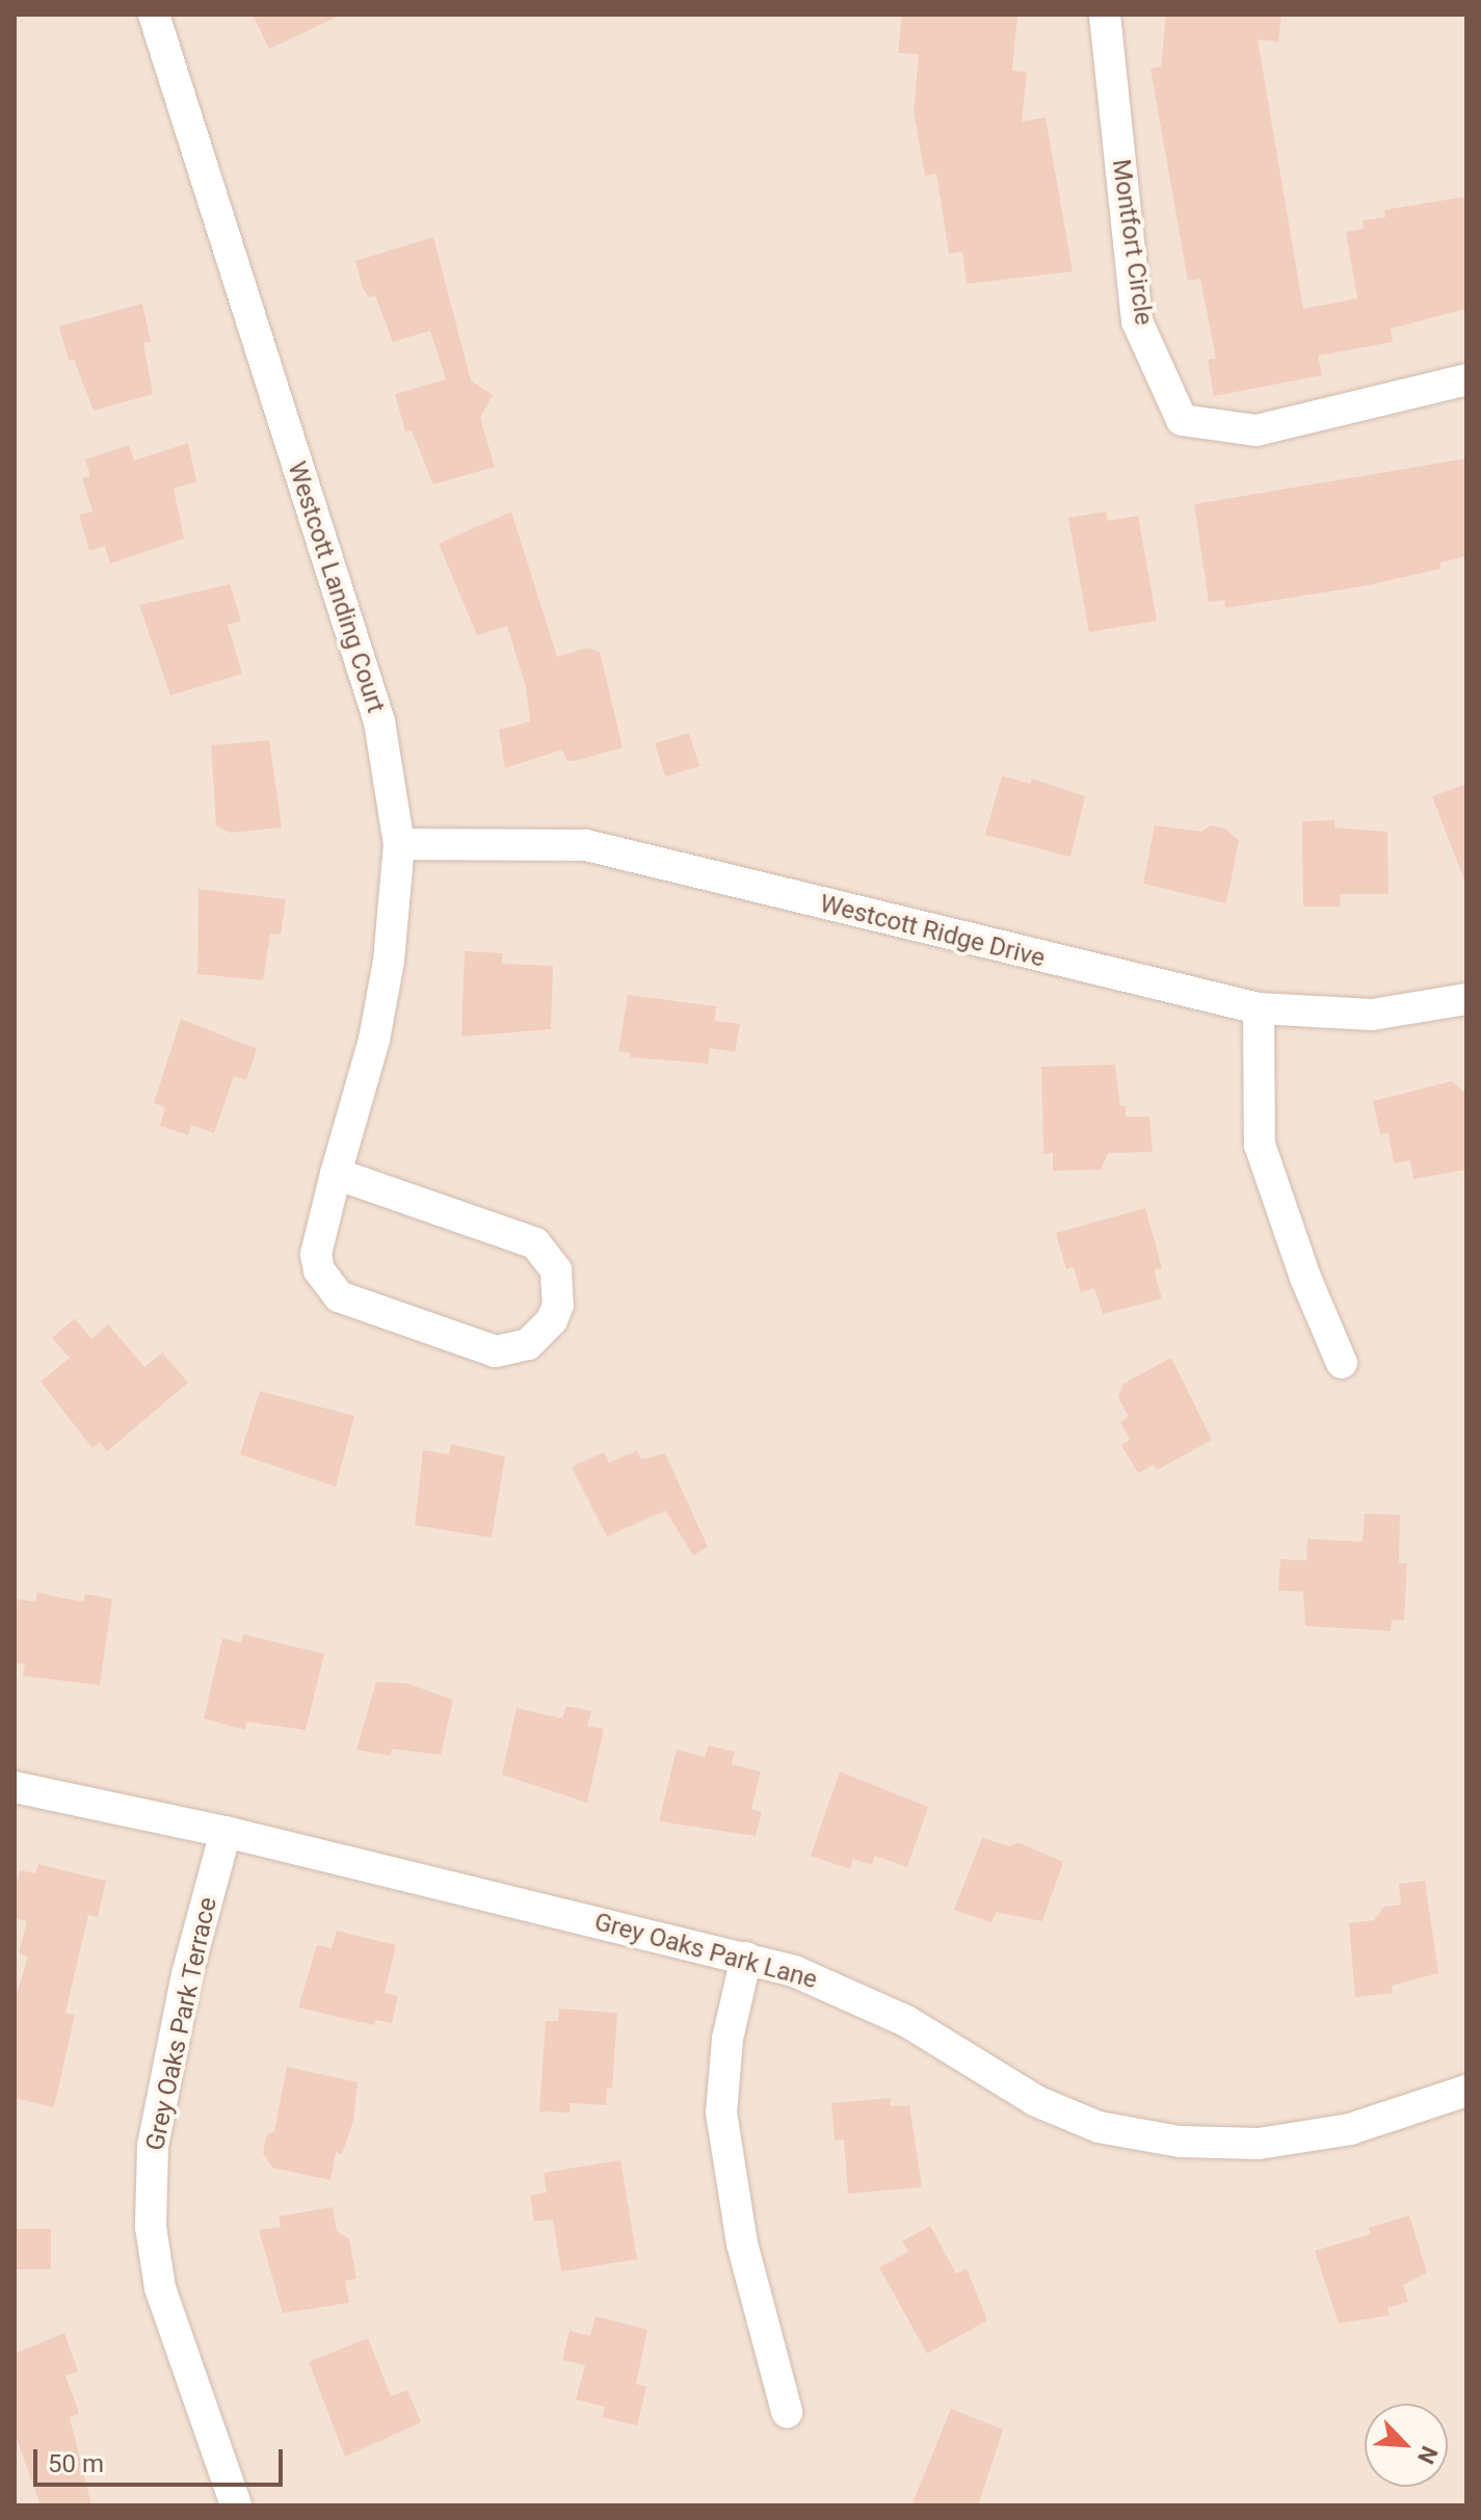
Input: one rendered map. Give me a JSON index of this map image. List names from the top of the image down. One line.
{"streets":{"street":["Montfort Circle","Westcott Landing Court","Westcott Ridge Drive","Grey Oaks Park Lane","Grey Oaks Park Terrace"]},"crossings":[["Westcott Landing Court","Westcott Ridge Drive"],["Grey Oaks Park Lane","Grey Oaks Park Terrace"]],"scale_bar":"50 m","north":"bottom right"}
